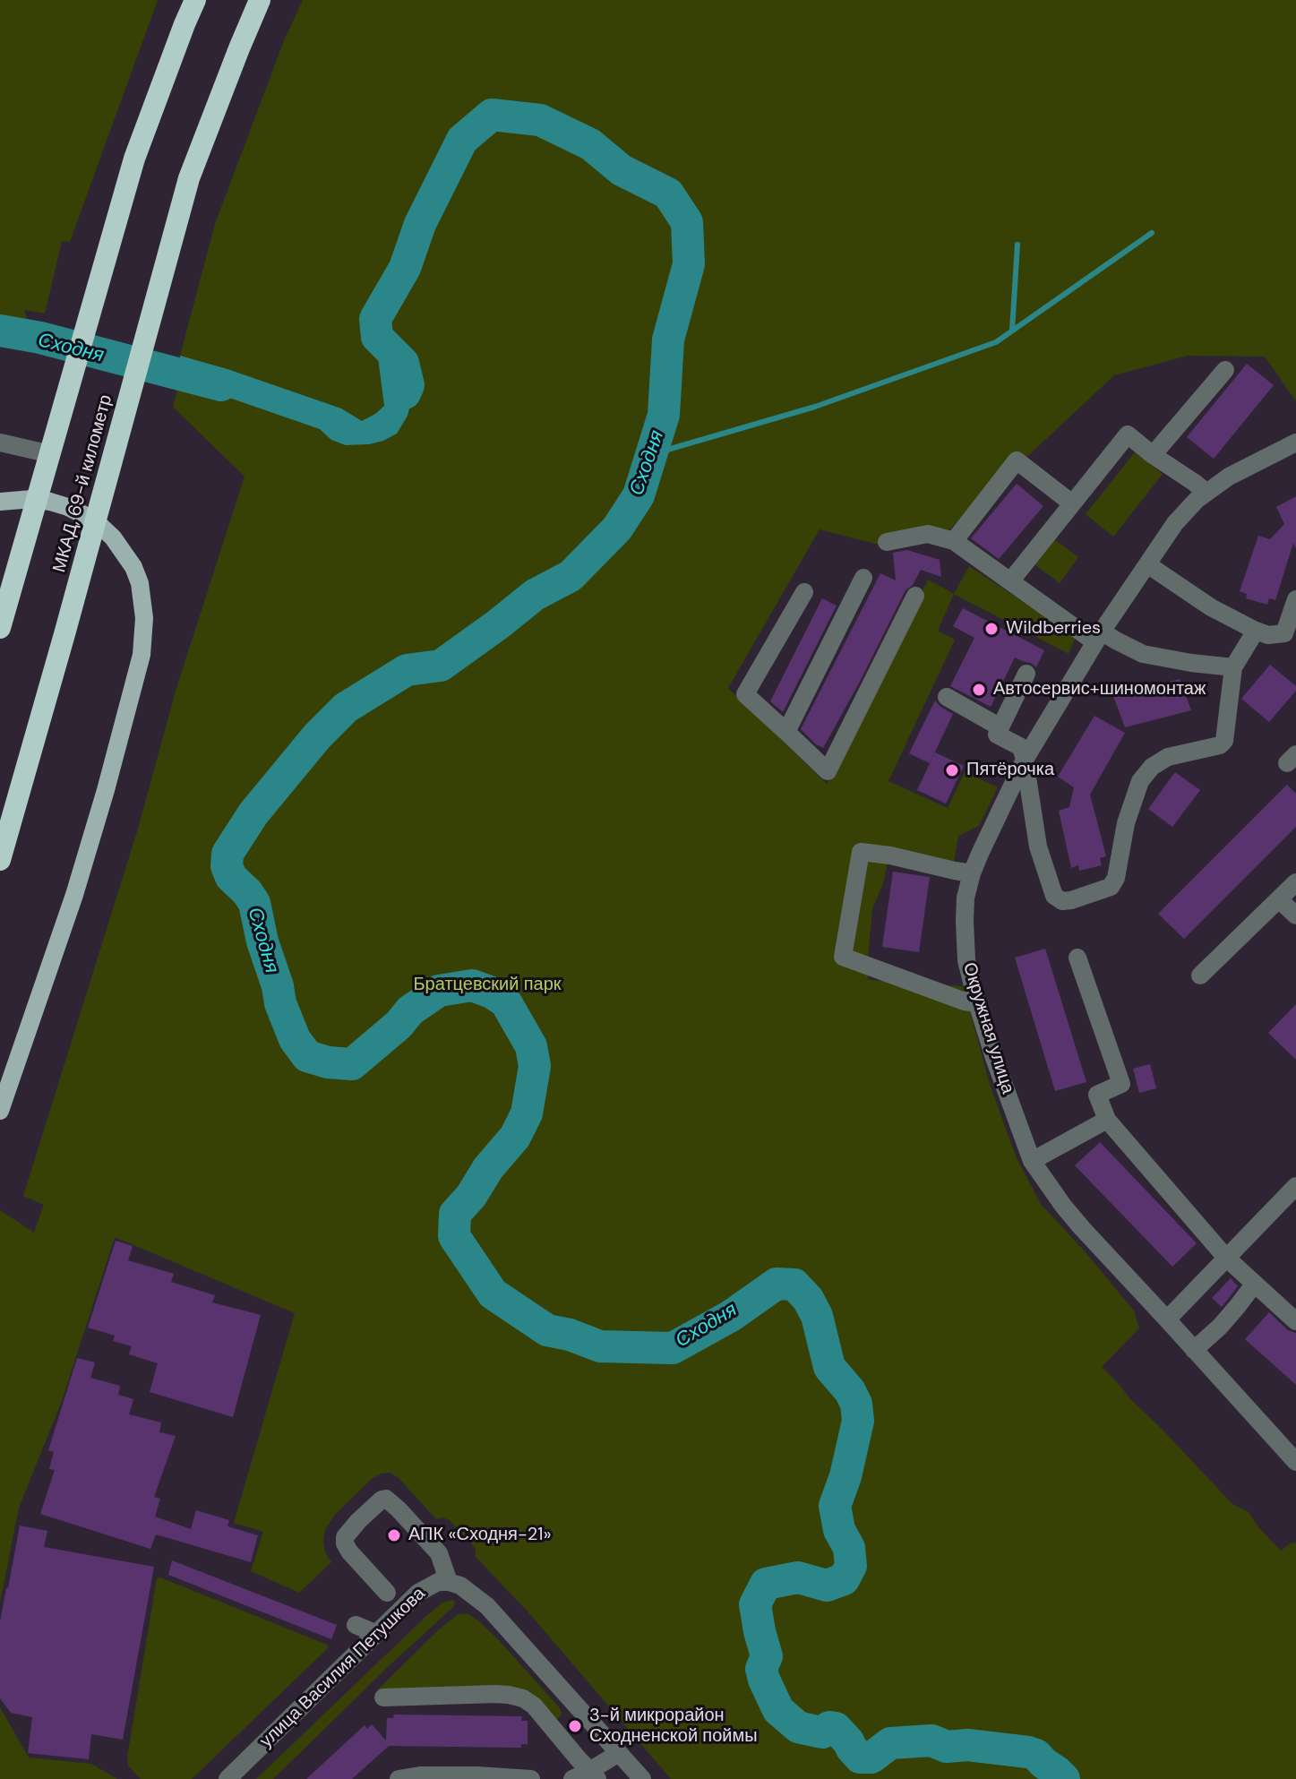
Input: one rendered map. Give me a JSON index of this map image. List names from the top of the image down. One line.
{"streets":{"highway":["МКАД, 69-й километр"],"street":["Окружная улица","улица Василия Петушкова"]},"water":["Сходня"],"parks":["Братцевский парк"],"places":["Wildberries","Автосервис+шиномонтаж","Пятёрочка","АПК «Сходня-21»","3-й микрорайон Сходненской поймы"]}
